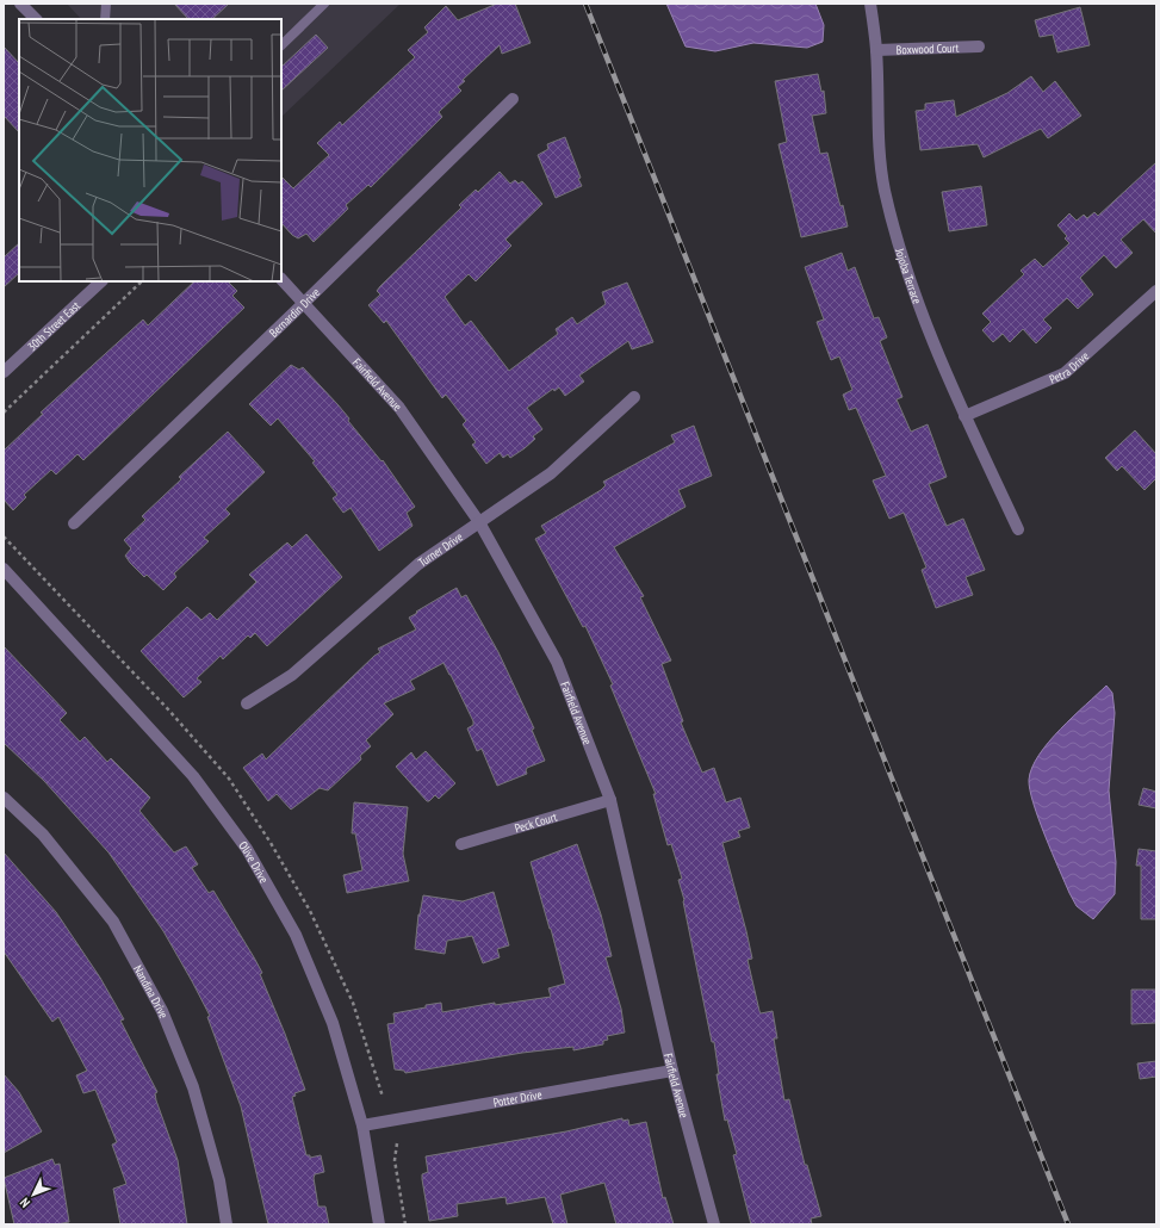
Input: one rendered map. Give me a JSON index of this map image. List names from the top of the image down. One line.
{"streets":{"street":["Boxwood Court","Jojoba Terrace","Bernardin Drive","30th Street East","Petra Drive","Fairfield Avenue","Turner Drive","Peck Court","Olive Drive","Nandina Drive","Potter Drive"]},"crossings":[["Boxwood Court","Jojoba Terrace"],["Jojoba Terrace","Petra Drive"],["Bernardin Drive","Fairfield Avenue"],["Fairfield Avenue","Turner Drive"],["Fairfield Avenue","Peck Court"],["Fairfield Avenue","Potter Drive"],["Olive Drive","Potter Drive"]],"north":"bottom left"}
